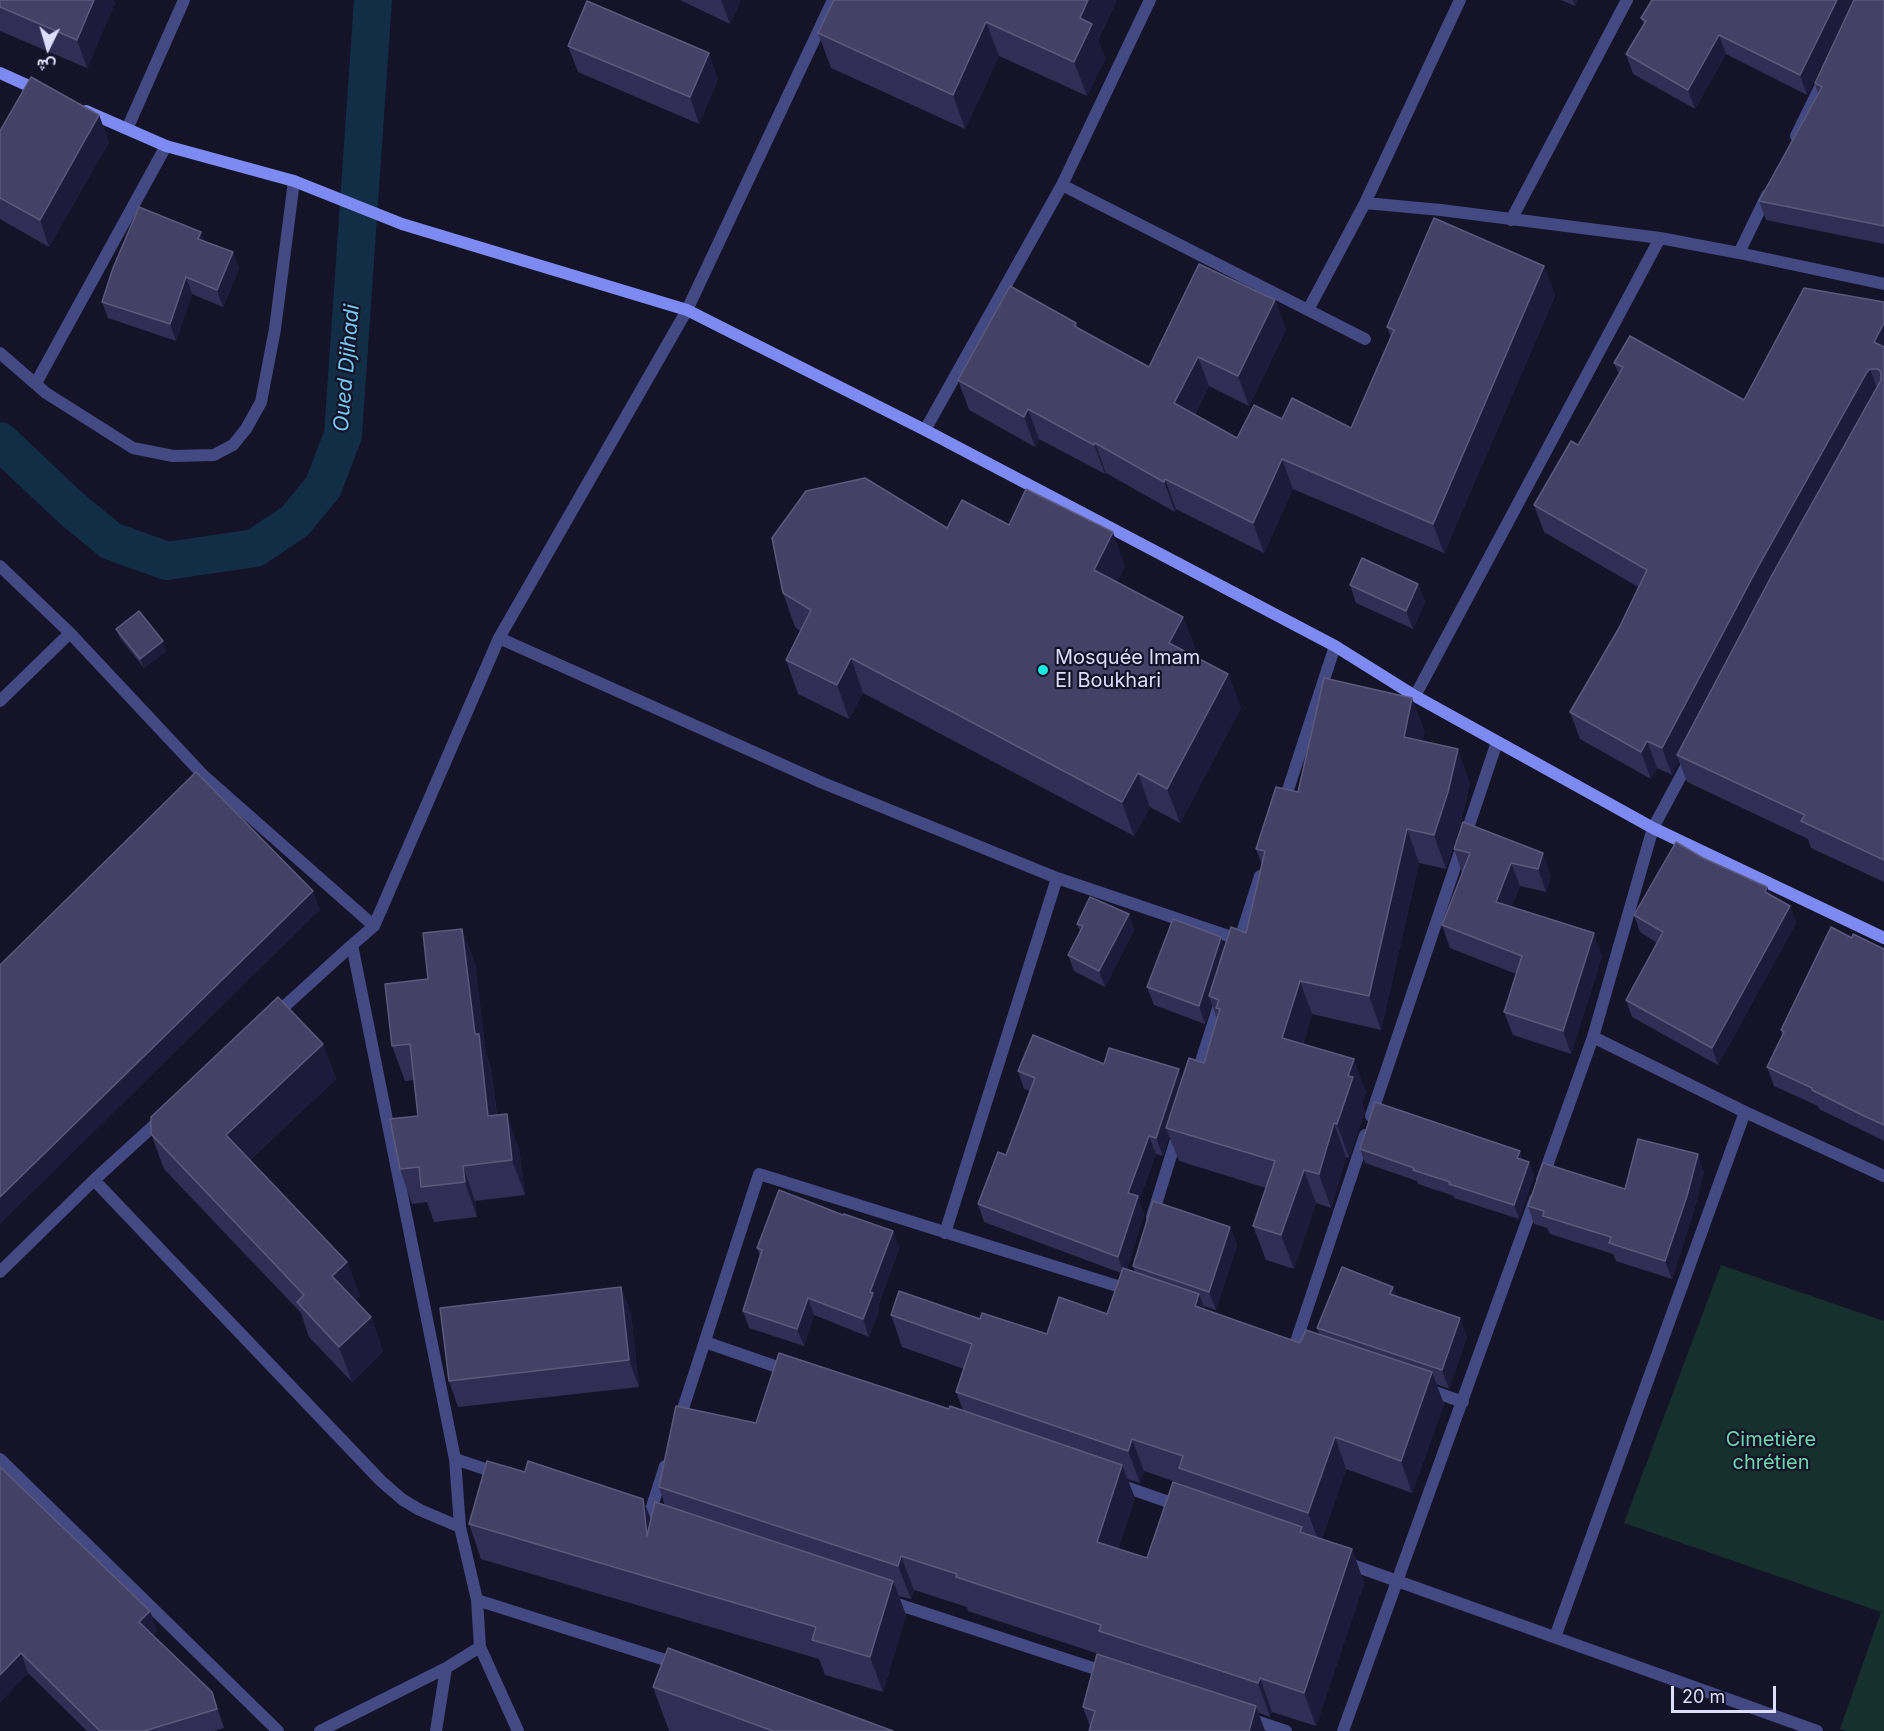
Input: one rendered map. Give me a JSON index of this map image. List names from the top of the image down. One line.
{"water":["Oued Djihadi"],"parks":["Cimetière chrétien"],"places":["Mosquée Imam El Boukhari"],"scale_bar":"20 m","north":"bottom"}
